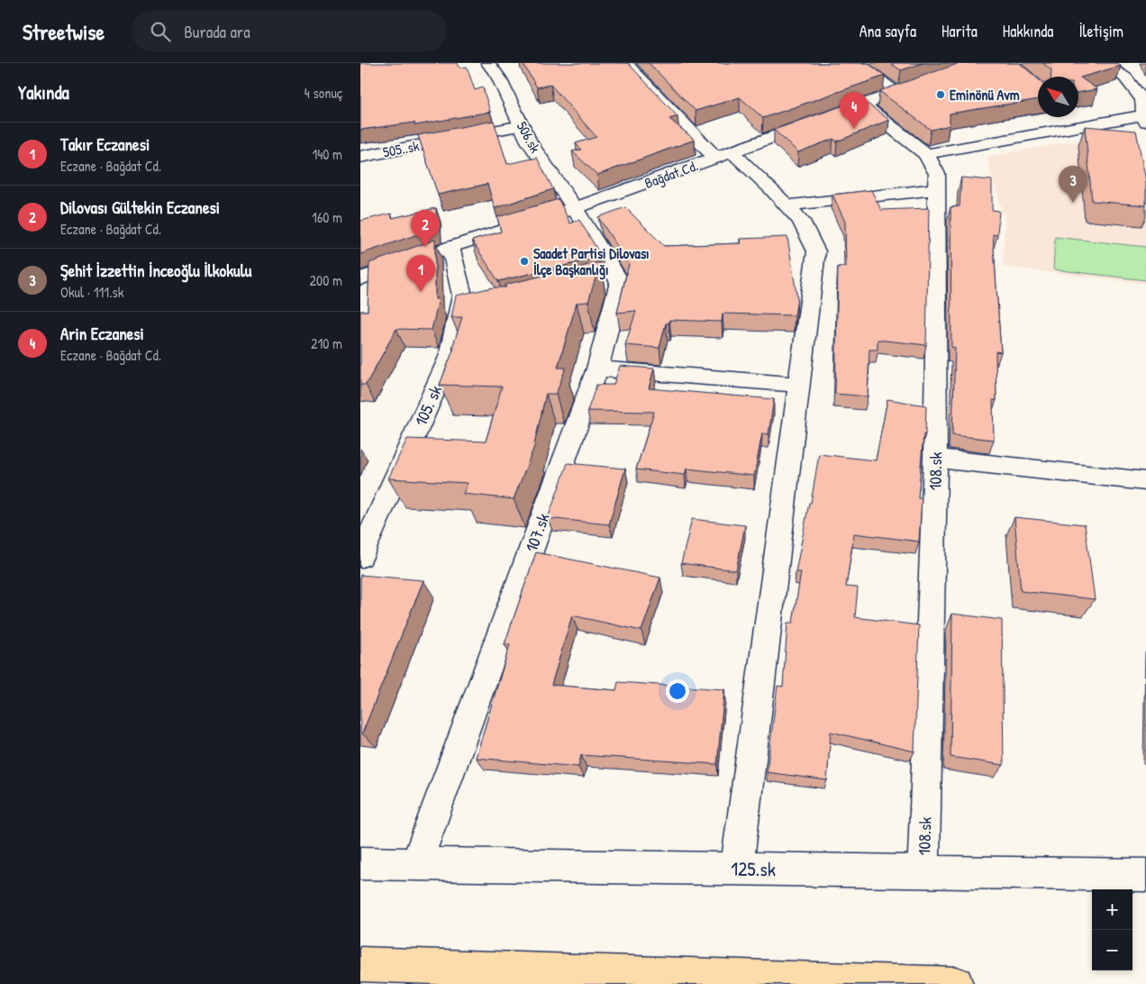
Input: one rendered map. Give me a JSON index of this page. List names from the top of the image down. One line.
{"streets":{"street":["506.sk","505..sk","Bağdat Cd.","105. sk","108.sk","107.sk","125.sk"]},"crossings":[["506.sk","505..sk"],["506.sk","Bağdat Cd."],["506.sk","107.sk"],["Bağdat Cd.","105. sk"],["Bağdat Cd.","108.sk"],["Bağdat Cd.","107.sk"],["108.sk","125.sk"],["107.sk","125.sk"]],"places":["Eminönü Avm","Saadet Partisi Dilovası İlçe Başkanlığı"],"north":"top left","page":{"header":"Streetwise","search":"Burada ara","nav":["Ana sayfa","Harita","Hakkında","İletişim"],"heading":["Yakında","4 sonuç"],"pins":["4","3","2","1"],"list":[{"mark":"1","name":"Takır Eczanesi","note":"Eczane · Bağdat Cd.","value":"140 m"},{"mark":"2","name":"Dilovası Gültekin Eczanesi","note":"Eczane · Bağdat Cd.","value":"160 m"},{"mark":"3","name":"Şehit İzzettin İnceoğlu İlkokulu","note":"Okul · 111.sk","value":"200 m"},{"mark":"4","name":"Arin Eczanesi","note":"Eczane · Bağdat Cd.","value":"210 m"}],"map_buttons":["+","−"]}}
